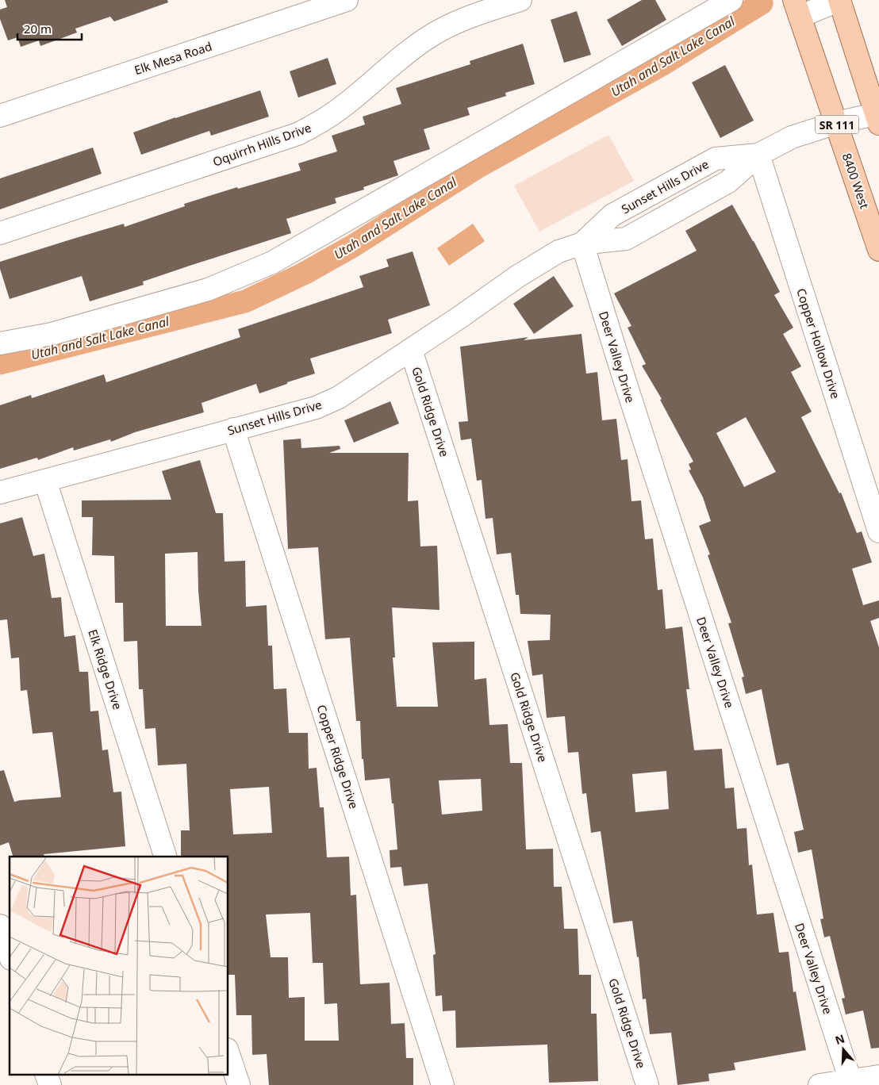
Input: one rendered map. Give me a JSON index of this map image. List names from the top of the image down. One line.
{"streets":{"main road":["SR 111","8400 West"],"street":["Elk Mesa Road","Oquirrh Hills Drive","Sunset Hills Drive","Copper Hollow Drive","Deer Valley Drive","Gold Ridge Drive","Elk Ridge Drive","Copper Ridge Drive"]},"crossings":[["SR 111","Sunset Hills Drive"],["8400 West","Sunset Hills Drive"],["Sunset Hills Drive","Copper Hollow Drive"],["Sunset Hills Drive","Deer Valley Drive"],["Sunset Hills Drive","Gold Ridge Drive"],["Sunset Hills Drive","Elk Ridge Drive"],["Sunset Hills Drive","Copper Ridge Drive"]],"water":["Utah and Salt Lake Canal"],"scale_bar":"20 m","north":"top"}
